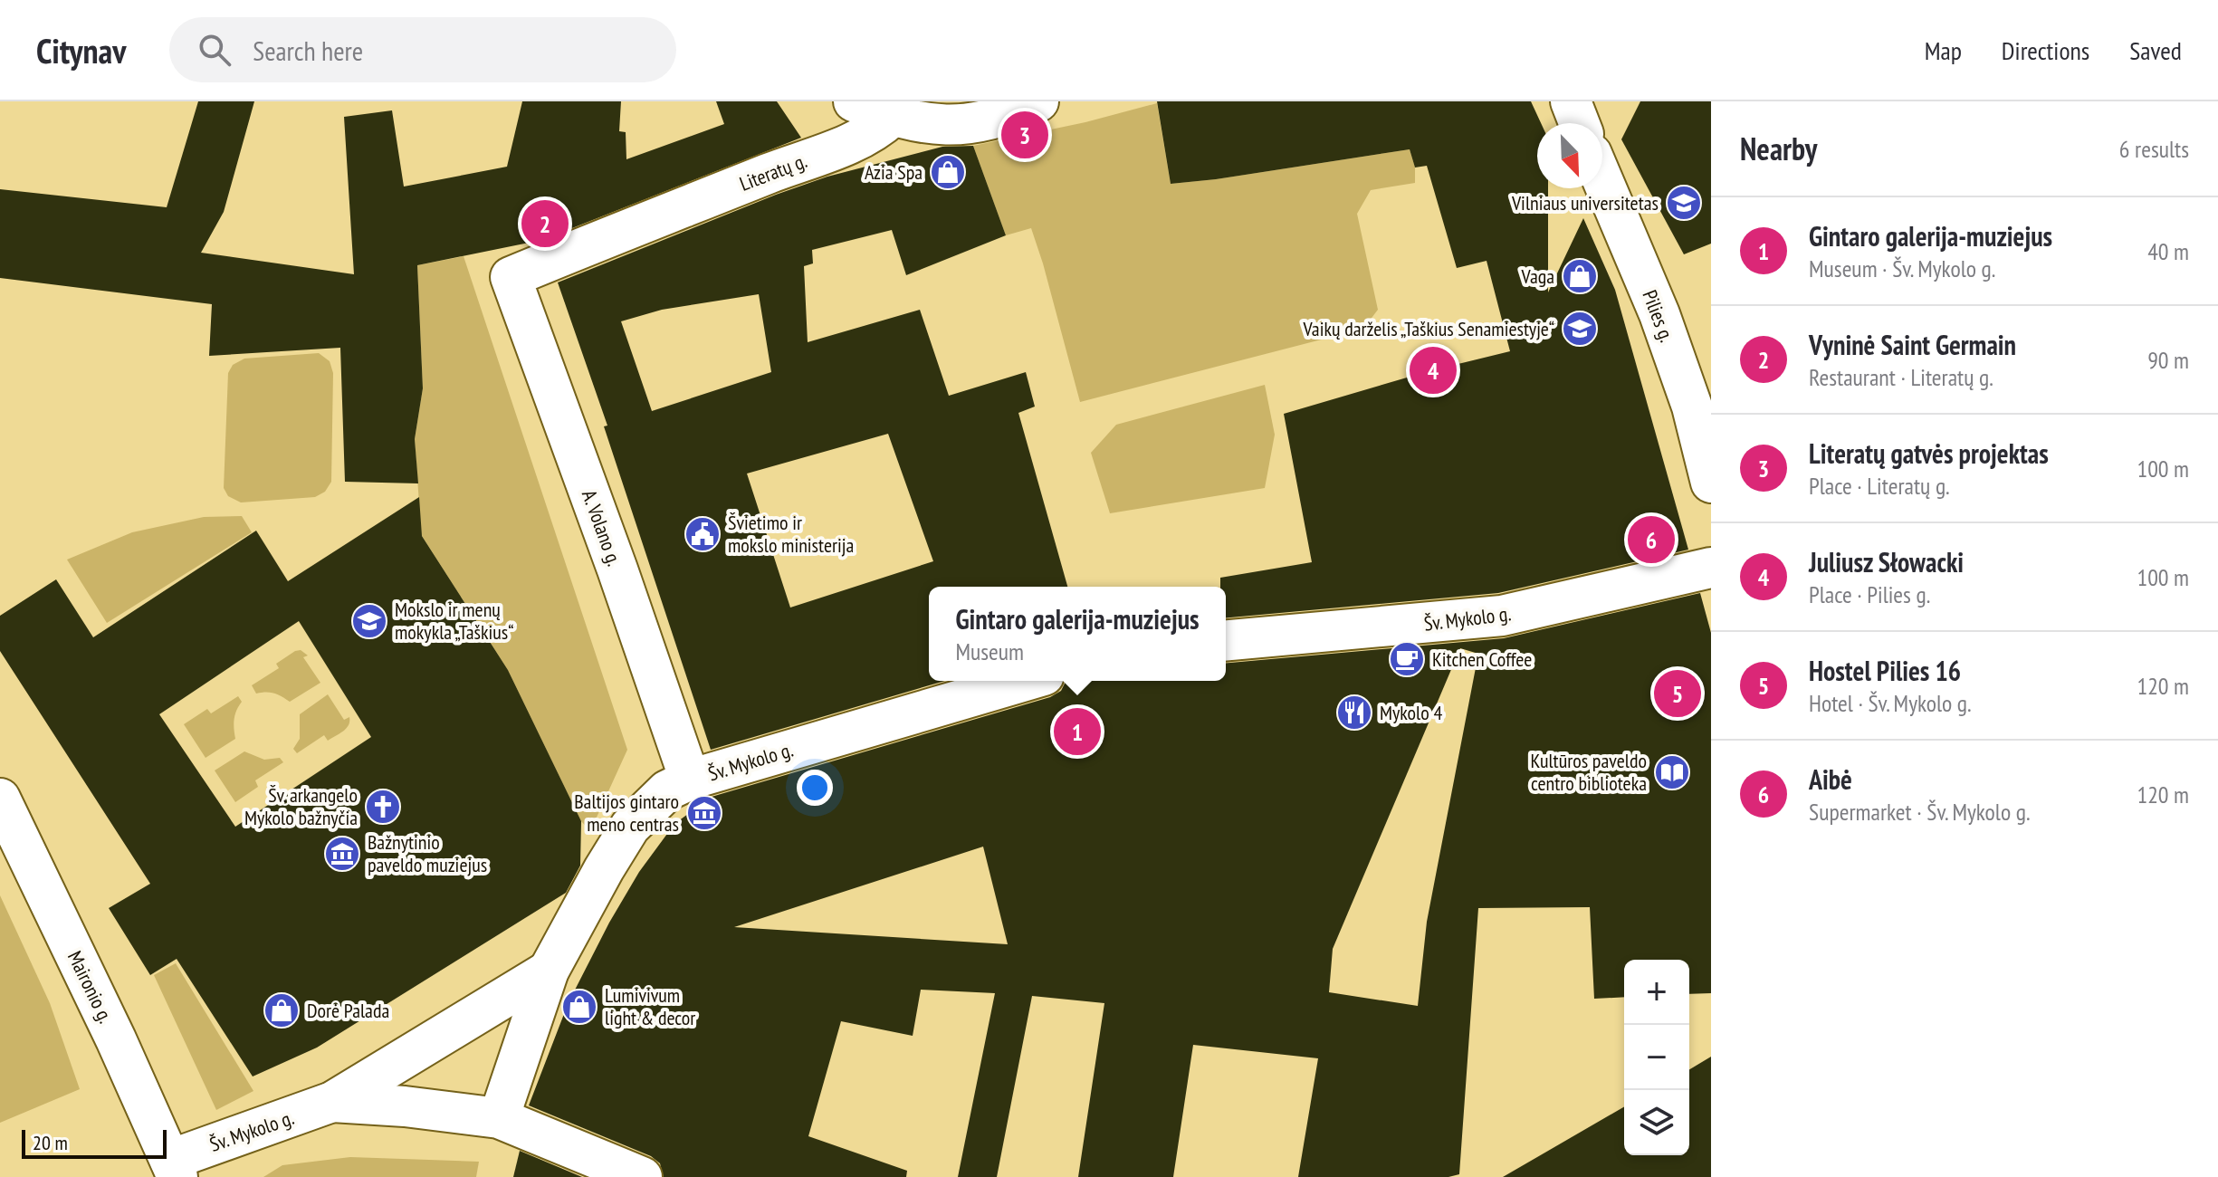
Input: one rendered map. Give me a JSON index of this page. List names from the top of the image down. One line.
{"streets":{"street":["Literatų g.","Pilies g.","A. Volano g.","Šv. Mykolo g.","Maironio g."]},"crossings":[["Literatų g.","A. Volano g."],["A. Volano g.","Šv. Mykolo g."],["Šv. Mykolo g.","Maironio g."]],"places":{"shop":["Azia Spa","Vaga","Lumivivum light & decor","Dorė Palada"],"school or university":["Vilniaus universitetas","Vaikų darželis „Taškius Senamiestyje“","Mokslo ir menų mokykla „Taškius“"],"public building":["Švietimo ir mokslo ministerija"],"cafe":["Kitchen Coffee"],"restaurant":["Mykolo 4"],"library":["Kultūros paveldo centro biblioteka"],"church":["Šv. arkangelo Mykolo bažnyčia"],"museum":["Baltijos gintaro meno centras","Bažnytinio paveldo muziejus"]},"scale_bar":"20 m","north":"bottom right","page":{"header":"Citynav","search":"Search here","nav":["Map","Directions","Saved"],"heading":["Nearby","6 results"],"pins":["3","2","4","6","5","1"],"list":[{"mark":"1","name":"Gintaro galerija-muziejus","note":"Museum · Šv. Mykolo g.","value":"40 m"},{"mark":"2","name":"Vyninė Saint Germain","note":"Restaurant · Literatų g.","value":"90 m"},{"mark":"3","name":"Literatų gatvės projektas","note":"Place · Literatų g.","value":"100 m"},{"mark":"4","name":"Juliusz Słowacki","note":"Place · Pilies g.","value":"100 m"},{"mark":"5","name":"Hostel Pilies 16","note":"Hotel · Šv. Mykolo g.","value":"120 m"},{"mark":"6","name":"Aibė","note":"Supermarket · Šv. Mykolo g.","value":"120 m"}],"popup":["Gintaro galerija-muziejus","Museum"],"map_buttons":["+","−"],"scale":"20 m"}}
